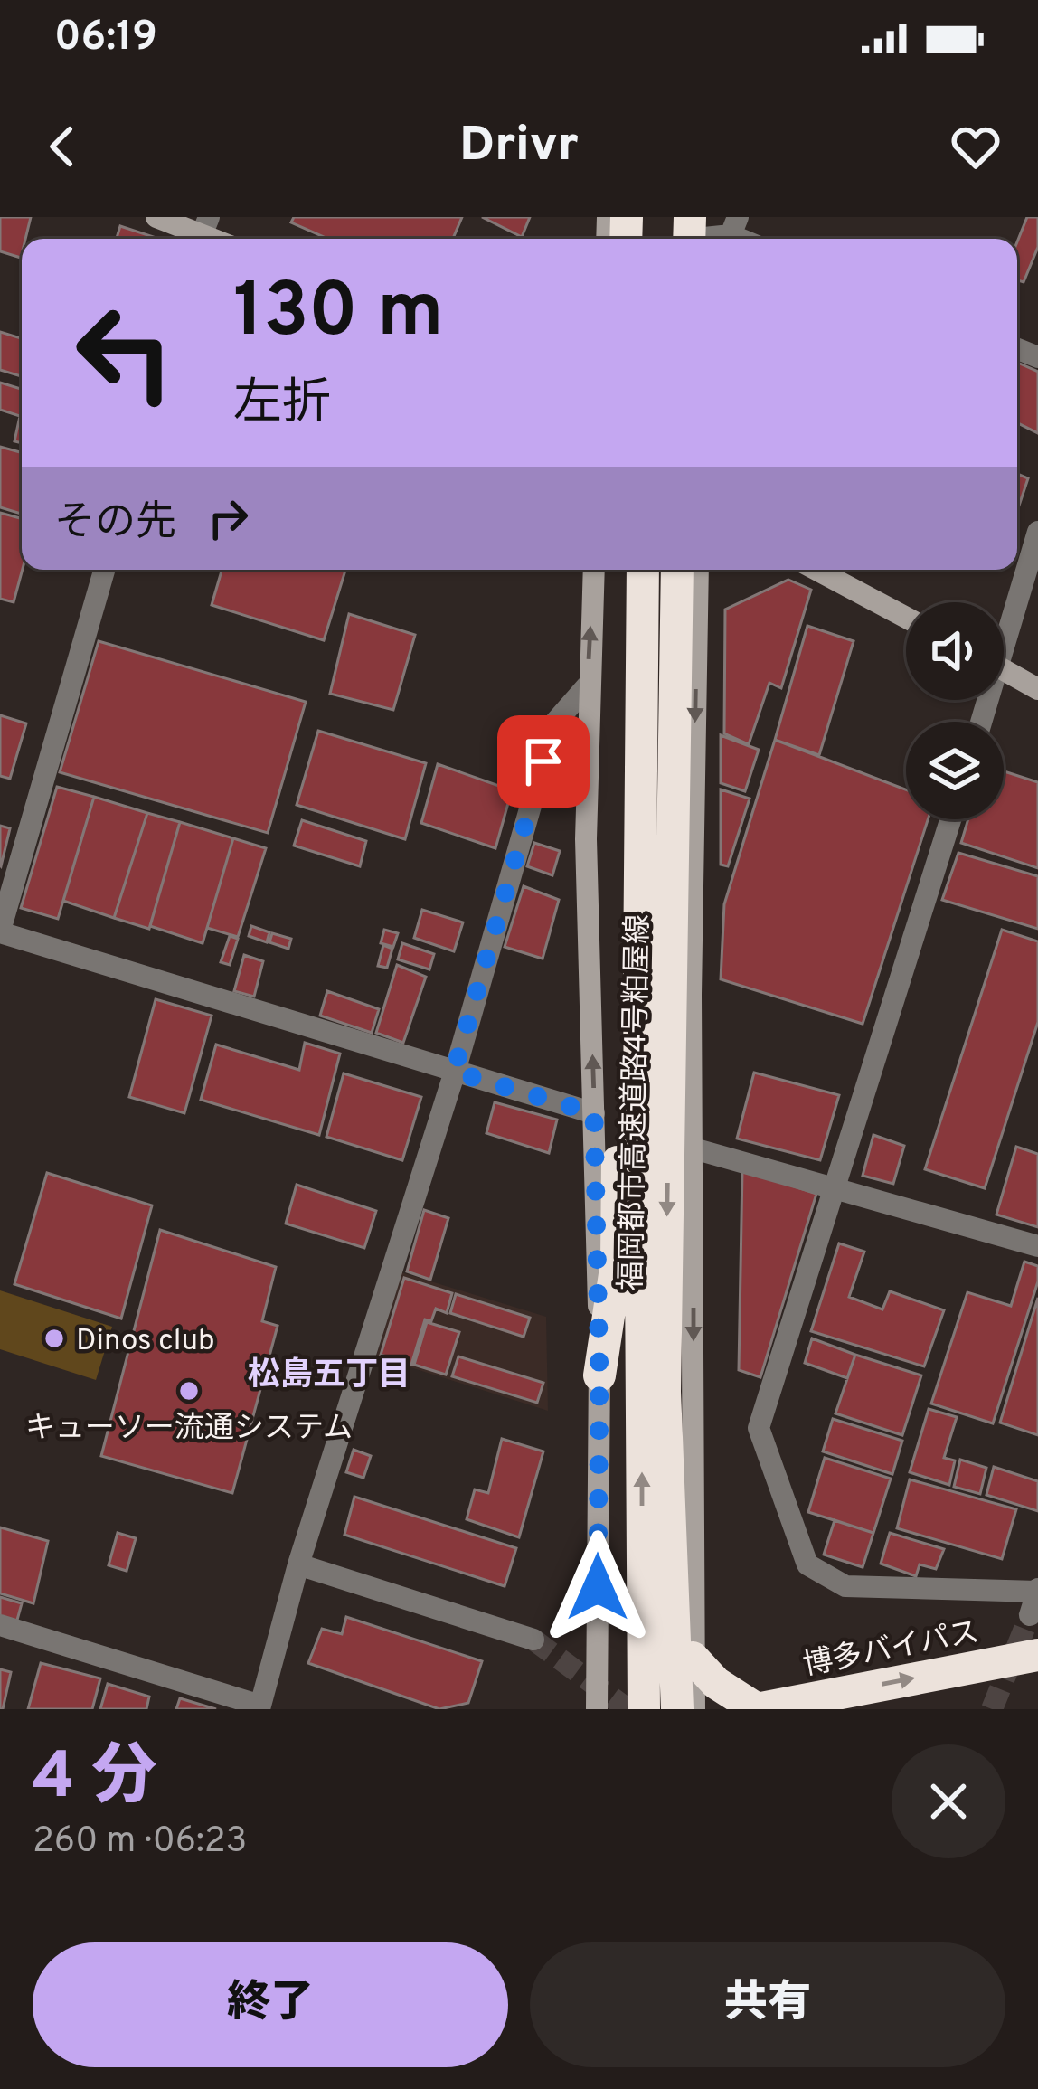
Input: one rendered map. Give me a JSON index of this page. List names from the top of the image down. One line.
{"streets":{"highway":["福岡都市高速道路4号粕屋線","博多バイパス"]},"one_way":["博多バイパス"],"districts":["松島五丁目"],"places":["Dinos club","キューソー流通システム"],"page":{"status":"06:19","header":"Drivr","turn":["130 m","左折"],"then":"その先","heading":["4 分","260 m · 06:23"],"buttons":["終了","共有"]}}
